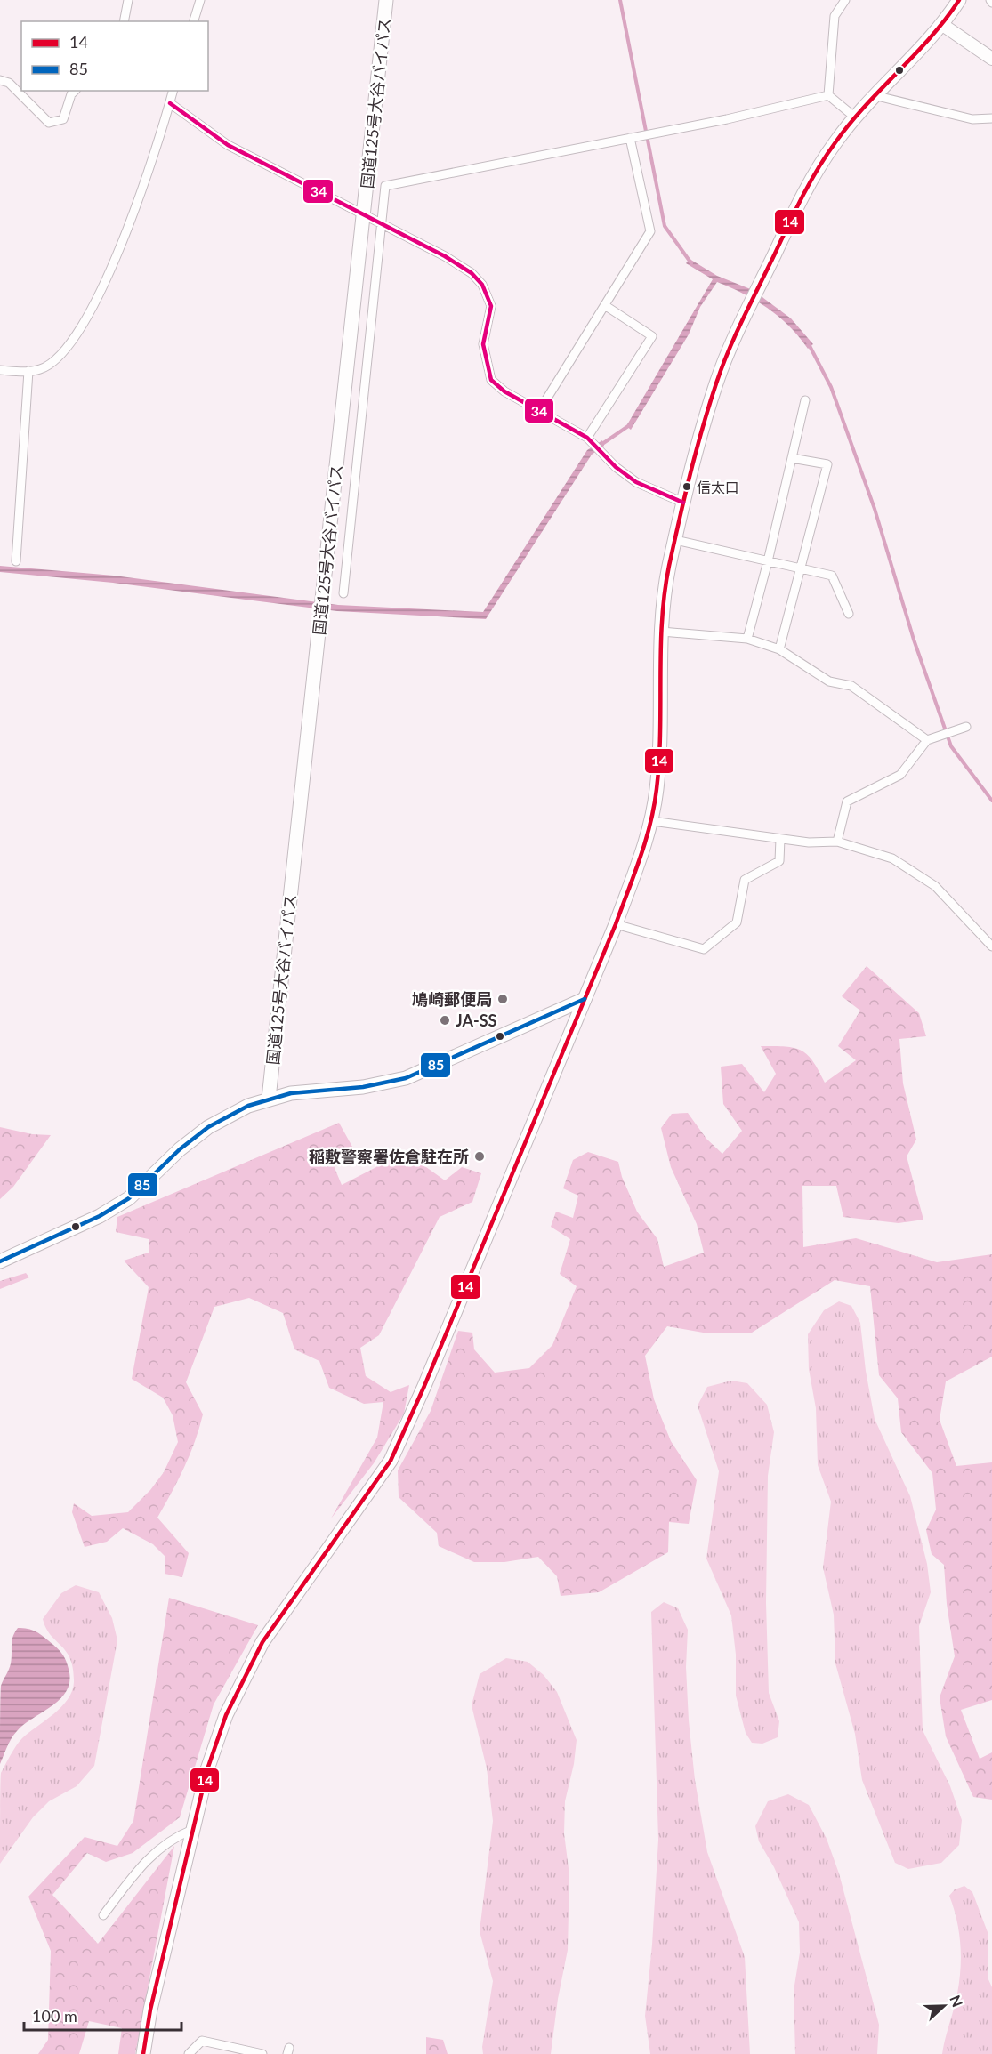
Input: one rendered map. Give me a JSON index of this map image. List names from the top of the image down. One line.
{"streets":{"main road":["国道125号大谷バイパス"]},"places":["信太口","鳩崎郵便局","JA-SS","稲敷警察署佐倉駐在所"],"lines":["transit line 14","transit line 34","transit line 85"],"legend":["14","85"],"scale_bar":"100 m","north":"right"}
